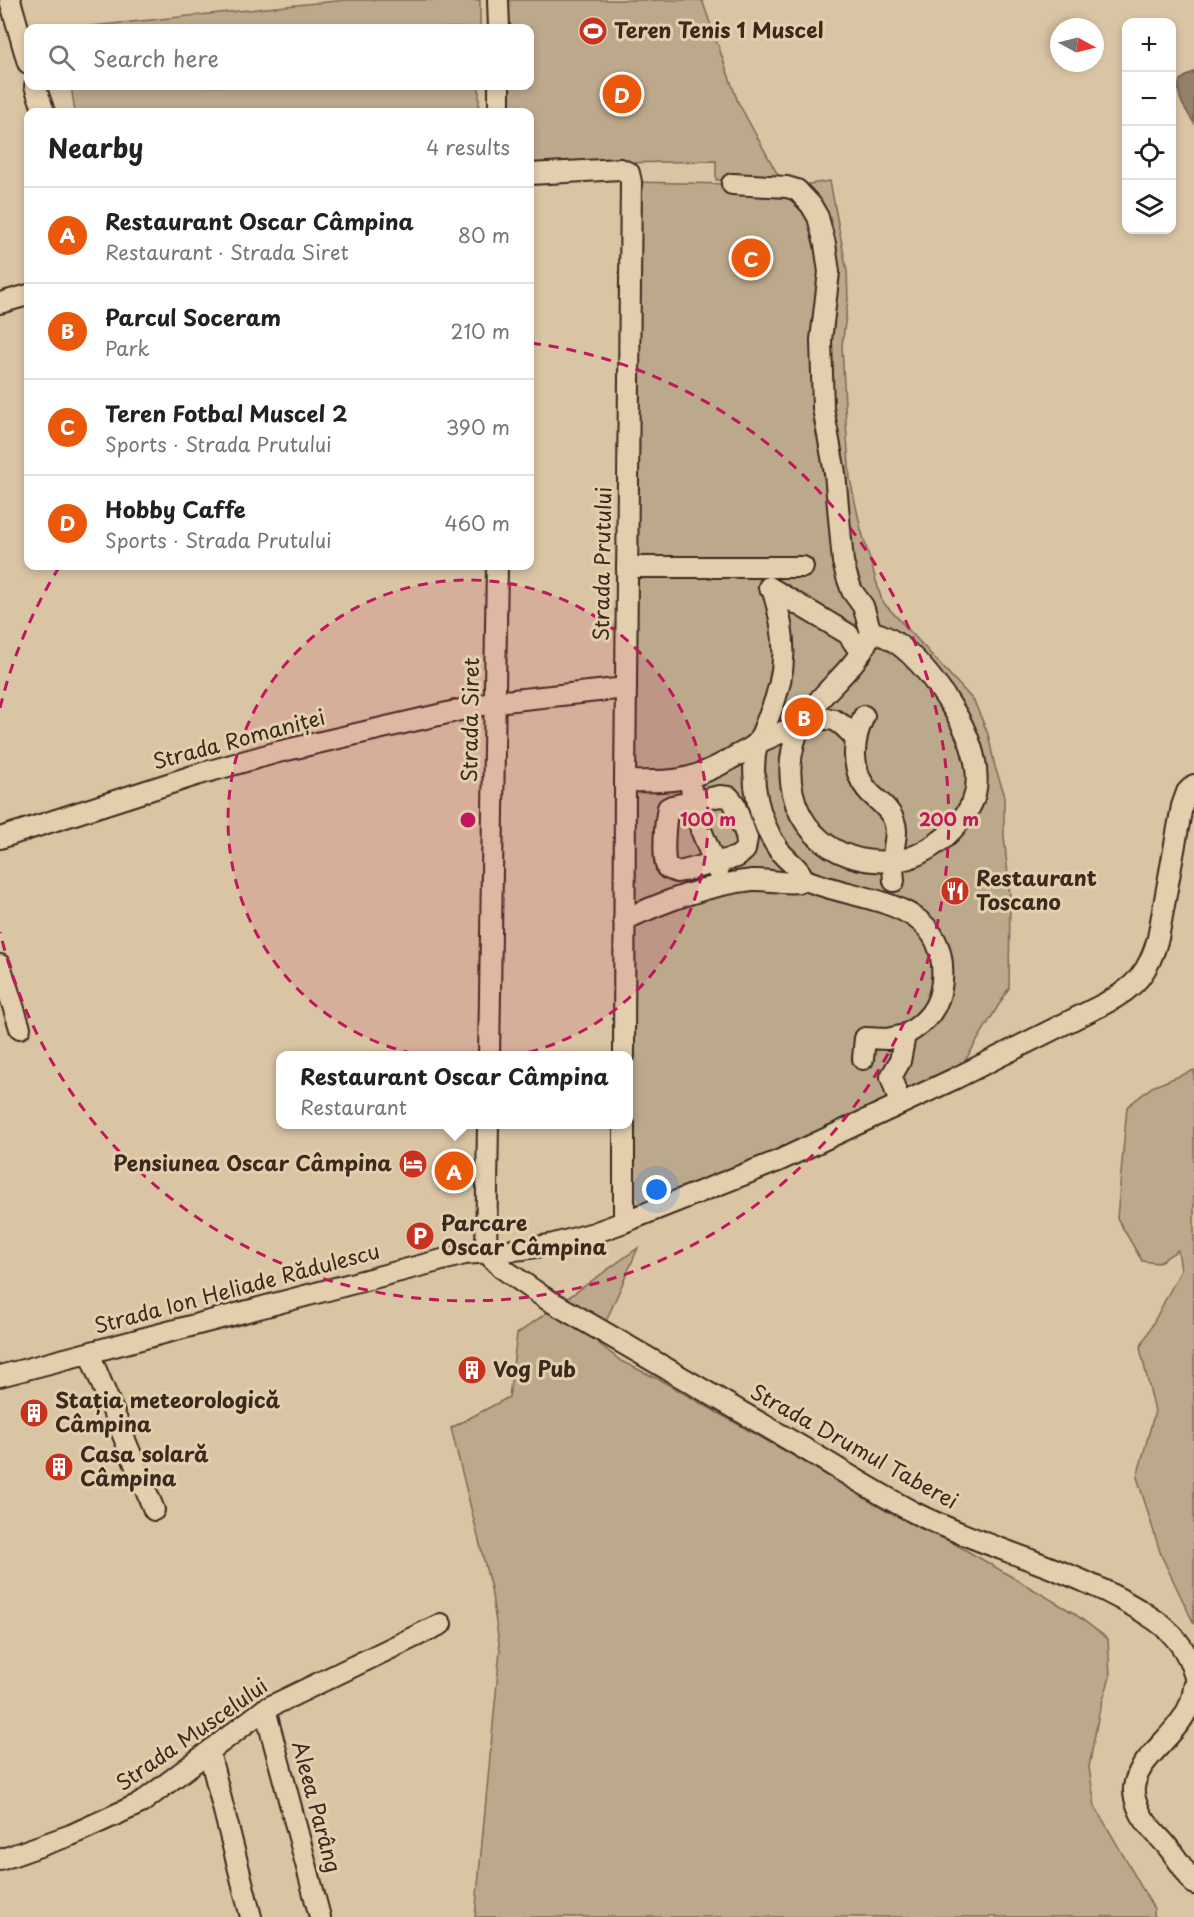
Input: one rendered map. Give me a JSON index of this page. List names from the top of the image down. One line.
{"streets":{"street":["Strada Prutului","Strada Siret","Strada Romaniței","Strada Ion Heliade Rădulescu","Strada Drumul Taberei","Strada Muscelului","Aleea Parâng"]},"crossings":[["Strada Prutului","Strada Romaniței"],["Strada Siret","Strada Romaniței"],["Strada Ion Heliade Rădulescu","Strada Drumul Taberei"],["Strada Muscelului","Aleea Parâng"]],"places":{"sports":["Teren Tenis 1 Muscel"],"restaurant":["Restaurant Toscano"],"hotel":["Pensiunea Oscar Câmpina"],"parking":["Parcare Oscar Câmpina"],"building":["Vog Pub","Stația meteorologică Câmpina","Casa solară Câmpina"]},"north":"right","page":{"map_buttons":["+","−"],"search":"Search here","pins":["D","C","B","A"],"heading":["Nearby","4 results"],"list":[{"mark":"A","name":"Restaurant Oscar Câmpina","note":"Restaurant · Strada Siret","value":"80 m"},{"mark":"B","name":"Parcul Soceram","note":"Park","value":"210 m"},{"mark":"C","name":"Teren Fotbal Muscel 2","note":"Sports · Strada Prutului","value":"390 m"},{"mark":"D","name":"Hobby Caffe","note":"Sports · Strada Prutului","value":"460 m"}],"popup":["Restaurant Oscar Câmpina","Restaurant"]},"rings":["100 m","200 m"]}
